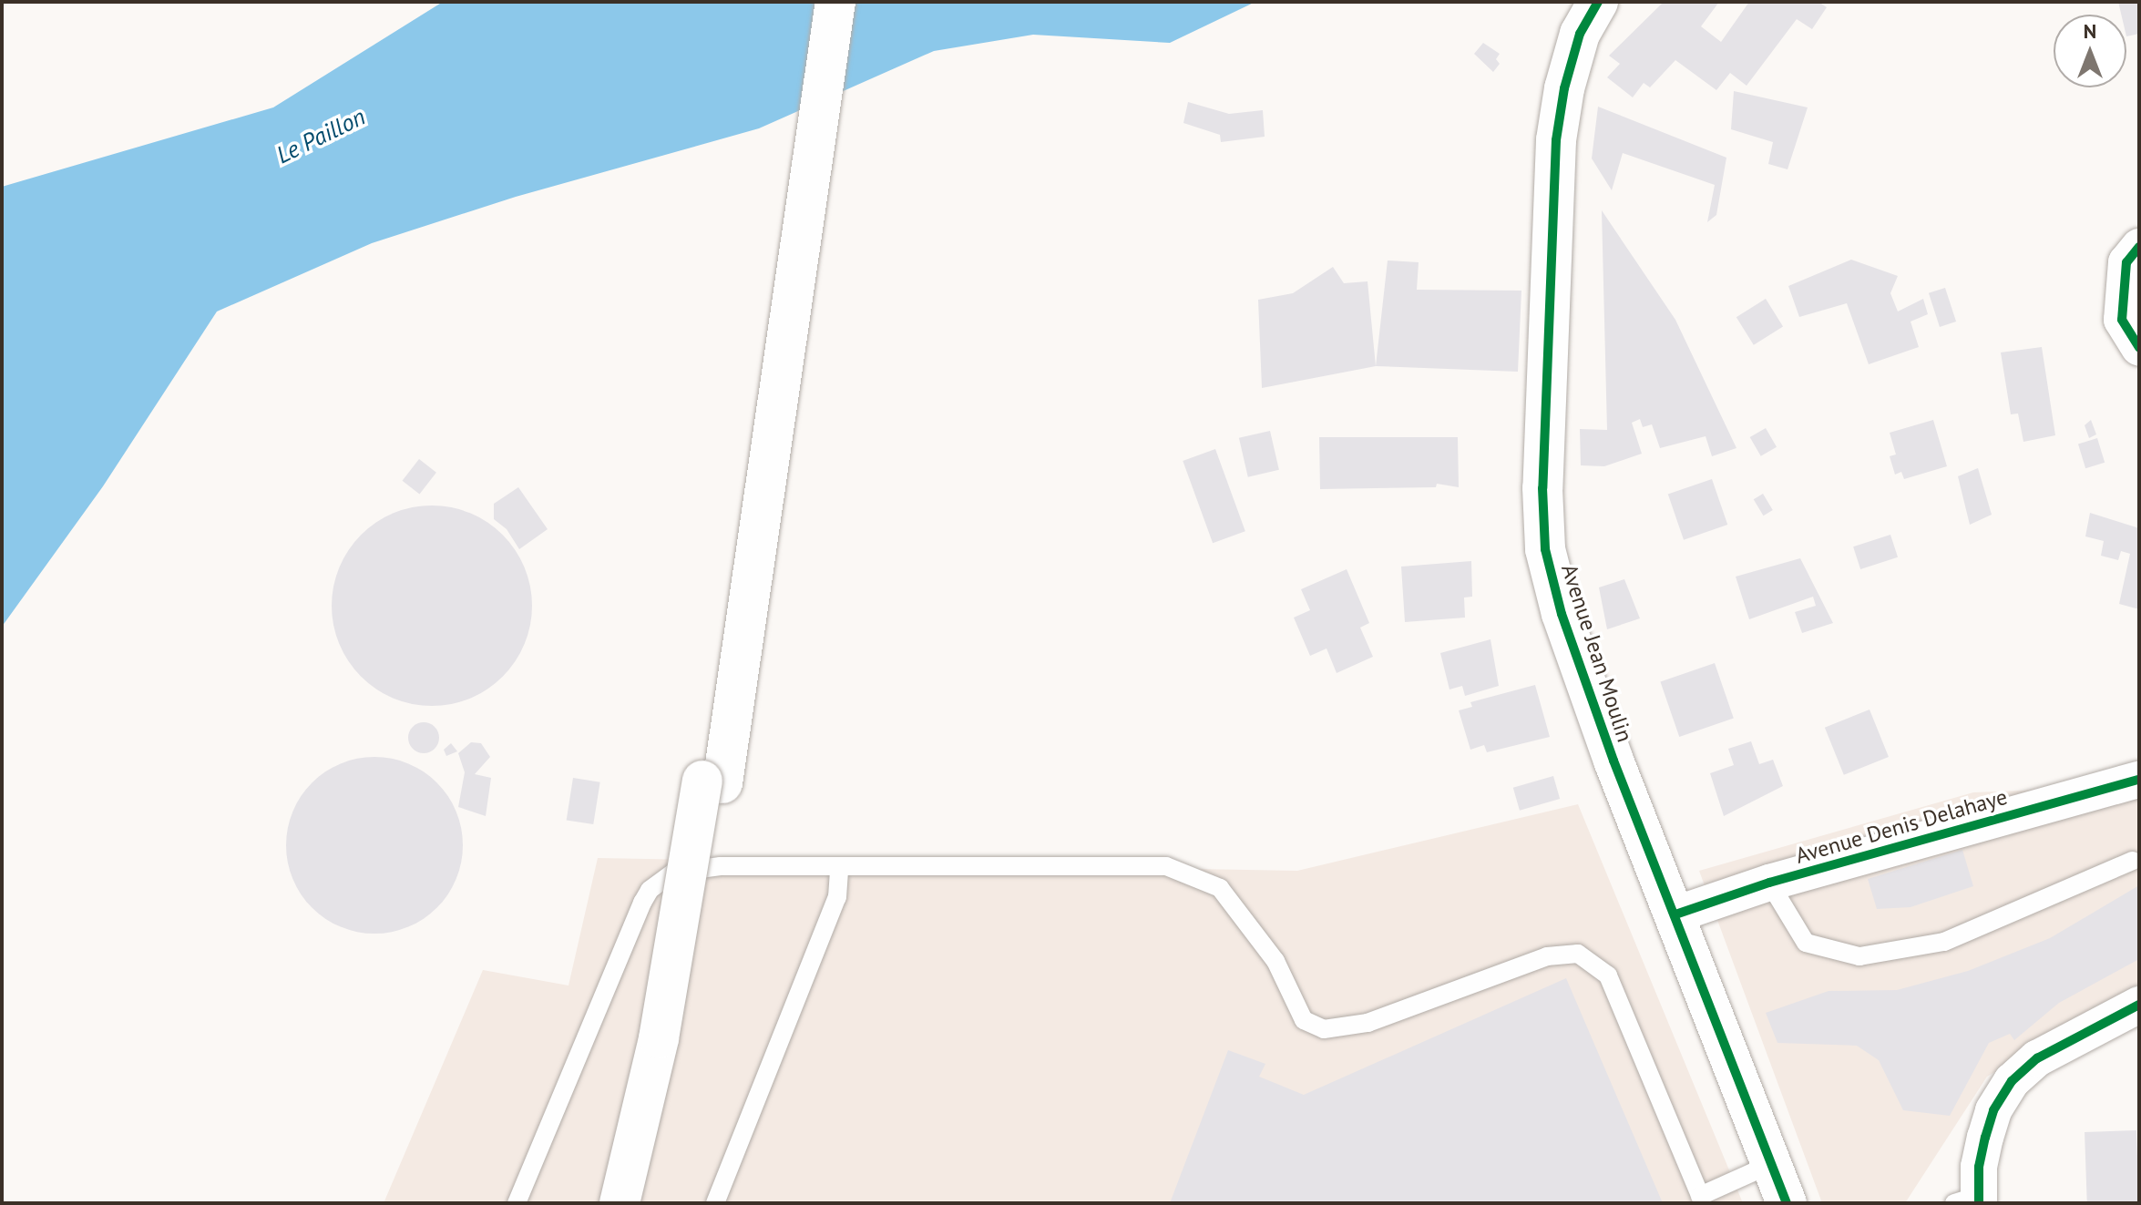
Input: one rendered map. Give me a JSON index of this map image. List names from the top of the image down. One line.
{"streets":{"main road":["Avenue Jean Moulin"],"street":["Avenue Denis Delahaye"]},"crossings":[["Avenue Jean Moulin","Avenue Denis Delahaye"]],"water":["Le Paillon"],"north":"top"}
